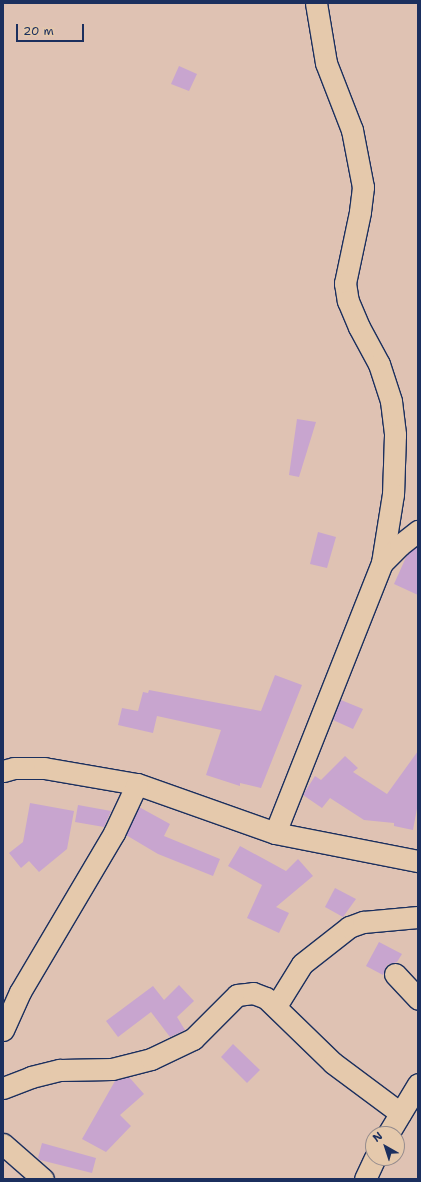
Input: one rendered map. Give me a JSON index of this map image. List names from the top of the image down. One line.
{"scale_bar":"20 m","north":"top left"}
